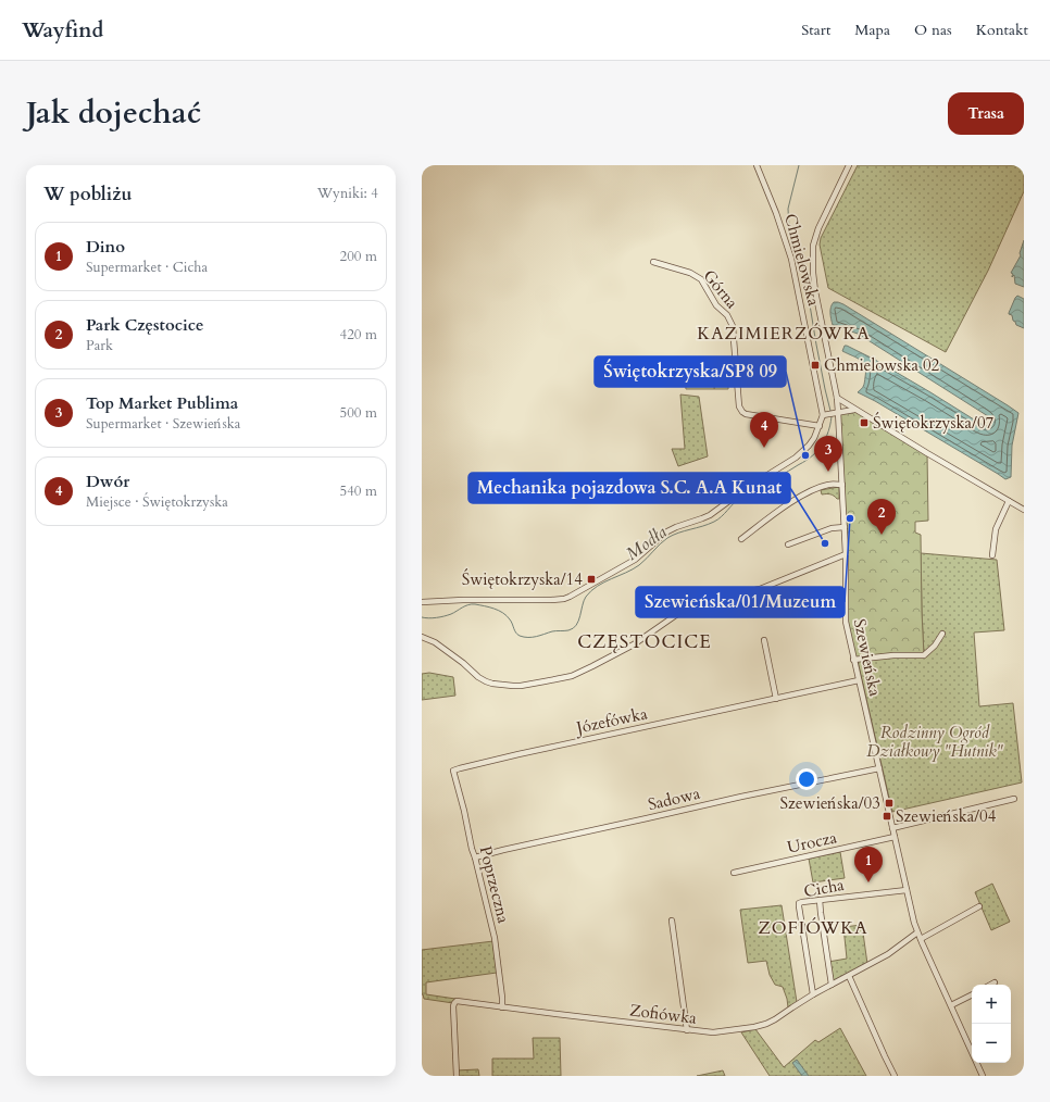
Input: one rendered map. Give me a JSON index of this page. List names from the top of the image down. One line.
{"streets":{"street":["Chmielowska","Górna","Szewieńska","Józefówka","Sadowa","Urocza","Poprzeczna","Cicha","Zofiówka"]},"crossings":[["Chmielowska","Szewieńska"],["Szewieńska","Józefówka"],["Szewieńska","Sadowa"],["Szewieńska","Urocza"],["Szewieńska","Cicha"],["Szewieńska","Zofiówka"],["Józefówka","Poprzeczna"],["Sadowa","Poprzeczna"],["Poprzeczna","Zofiówka"],["Cicha","Zofiówka"]],"districts":["KAZIMIERZÓWKA","CZĘSTOCICE","ZOFIÓWKA"],"water":["Modła"],"parks":["Rodzinny Ogród Działkowy \"Hutnik\""],"places":{"transit":["Chmielowska 02","Świętokrzyska/07","Świętokrzyska/14","Szewieńska/03","Szewieńska/04"],"other":["Świętokrzyska/SP8 09","Szewieńska/01/Muzeum","Mechanika pojazdowa S.C. A.A Kunat"]},"page":{"header":"Wayfind","nav":["Start","Mapa","O nas","Kontakt"],"title":"Jak dojechać","buttons":"Trasa","heading":["W pobliżu","Wyniki: 4"],"list":[{"mark":"1","name":"Dino","note":"Supermarket · Cicha","value":"200 m"},{"mark":"2","name":"Park Częstocice","note":"Park","value":"420 m"},{"mark":"3","name":"Top Market Publima","note":"Supermarket · Szewieńska","value":"500 m"},{"mark":"4","name":"Dwór","note":"Miejsce · Świętokrzyska","value":"540 m"}],"pins":["4","3","2","1"],"map_buttons":["+","−"]}}
